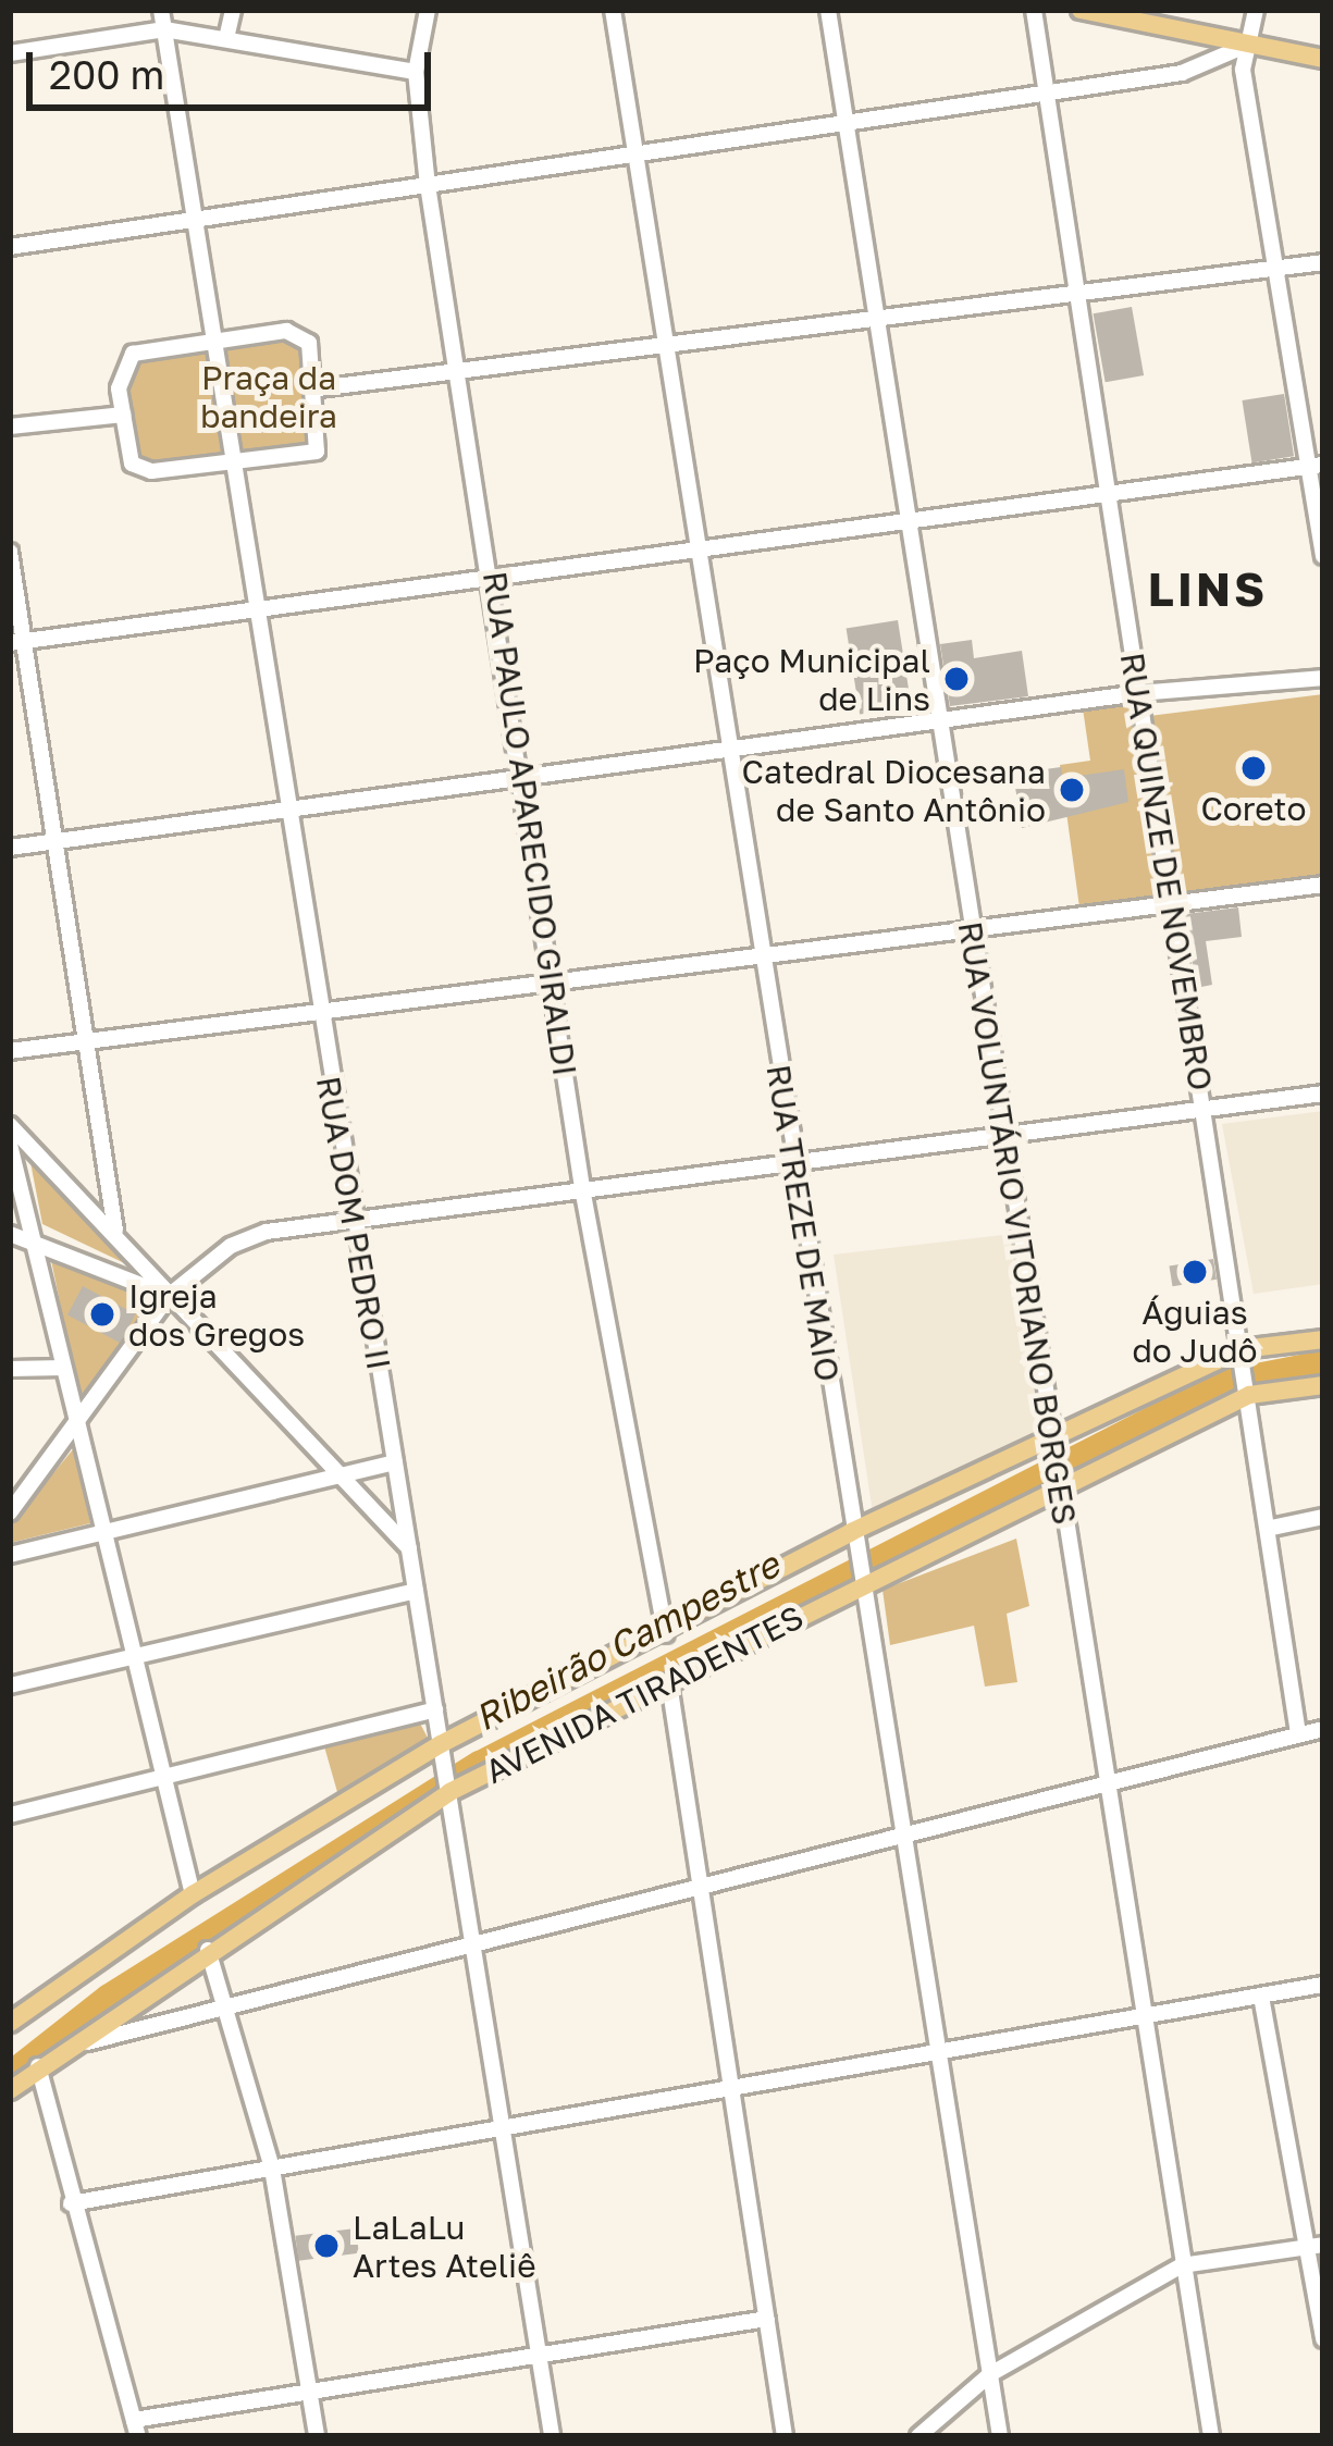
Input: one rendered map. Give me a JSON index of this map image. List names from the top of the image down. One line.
{"streets":{"main road":["AVENIDA TIRADENTES"],"street":["RUA PAULO APARECIDO GIRALDI","RUA QUINZE DE NOVEMBRO","RUA DOM PEDRO II","RUA TREZE DE MAIO","RUA VOLUNTÁRIO VITORIANO BORGES"]},"crossings":[["RUA PAULO APARECIDO GIRALDI","AVENIDA TIRADENTES"],["RUA QUINZE DE NOVEMBRO","AVENIDA TIRADENTES"],["RUA DOM PEDRO II","AVENIDA TIRADENTES"],["RUA TREZE DE MAIO","AVENIDA TIRADENTES"],["RUA VOLUNTÁRIO VITORIANO BORGES","AVENIDA TIRADENTES"]],"districts":["LINS"],"water":["Ribeirão Campestre"],"parks":["Praça da bandeira"],"places":["Paço Municipal de Lins","Coreto","Catedral Diocesana de Santo Antônio","Águias do Judô","Igreja dos Gregos","LaLaLu Artes Ateliê"],"scale_bar":"200 m"}
